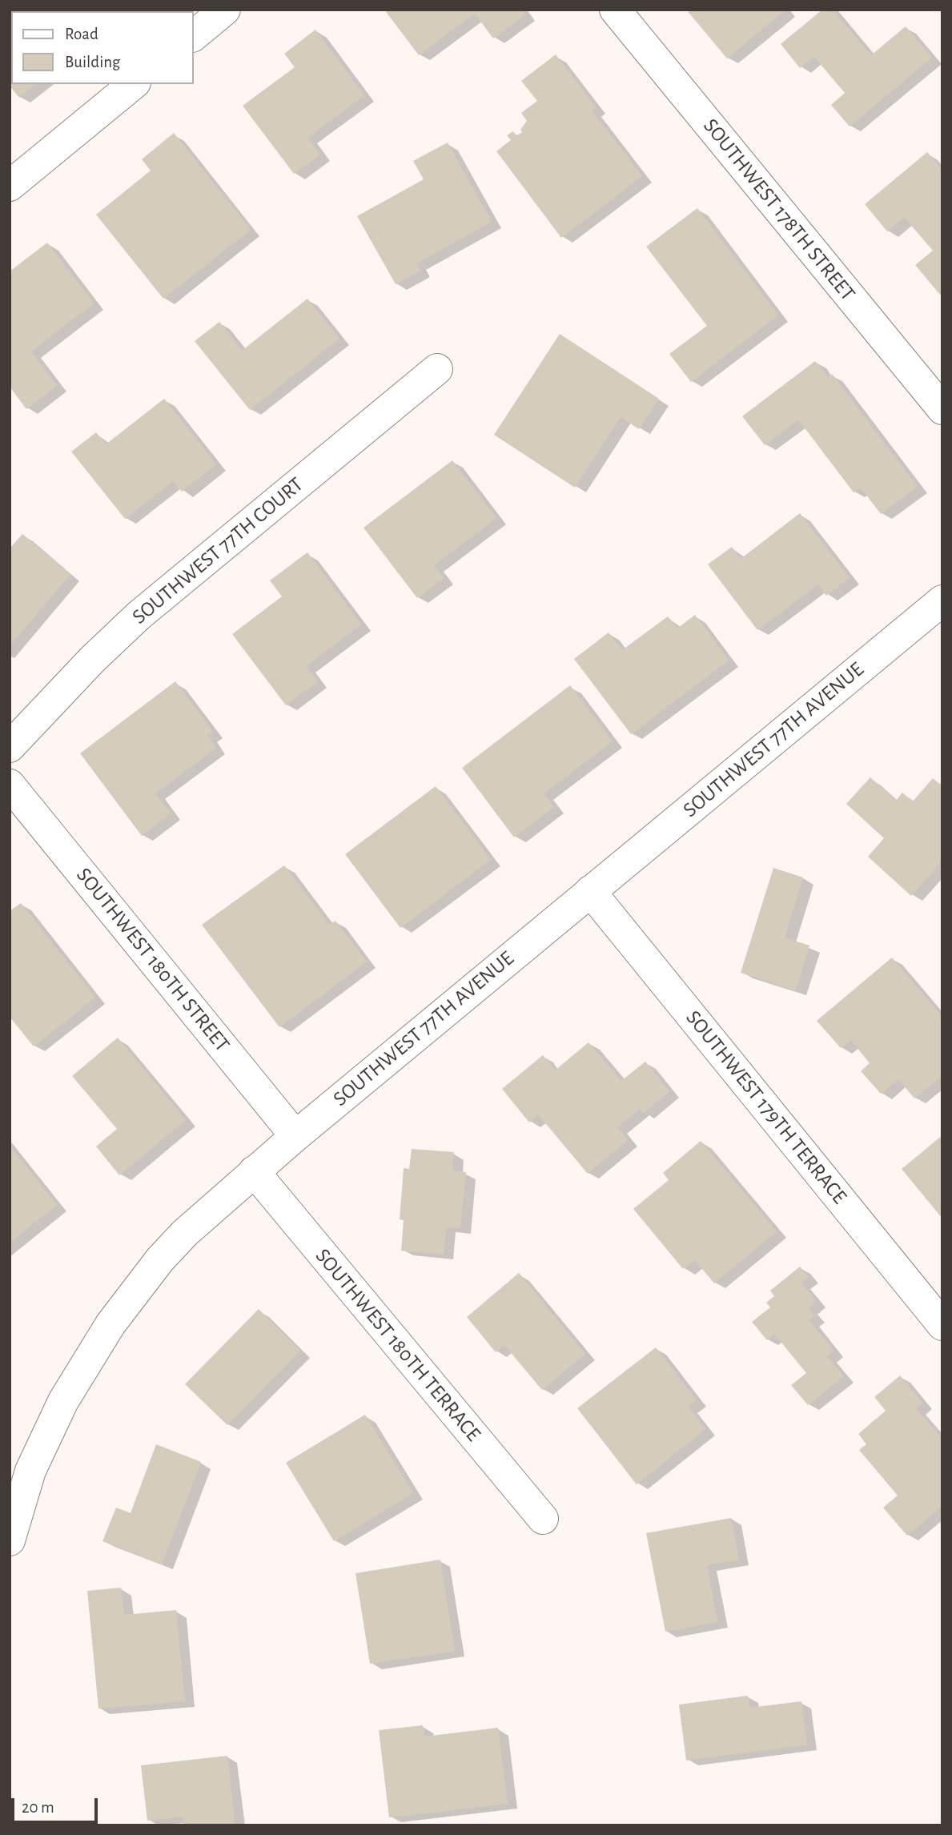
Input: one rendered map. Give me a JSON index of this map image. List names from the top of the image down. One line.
{"streets":{"street":["SOUTHWEST 178TH STREET","SOUTHWEST 77TH COURT","SOUTHWEST 77TH AVENUE","SOUTHWEST 180TH STREET","SOUTHWEST 179TH TERRACE","SOUTHWEST 180TH TERRACE"]},"crossings":[["SOUTHWEST 77TH AVENUE","SOUTHWEST 180TH STREET"],["SOUTHWEST 77TH AVENUE","SOUTHWEST 179TH TERRACE"],["SOUTHWEST 77TH AVENUE","SOUTHWEST 180TH TERRACE"]],"legend":["Road","Building"],"scale_bar":"20 m"}
